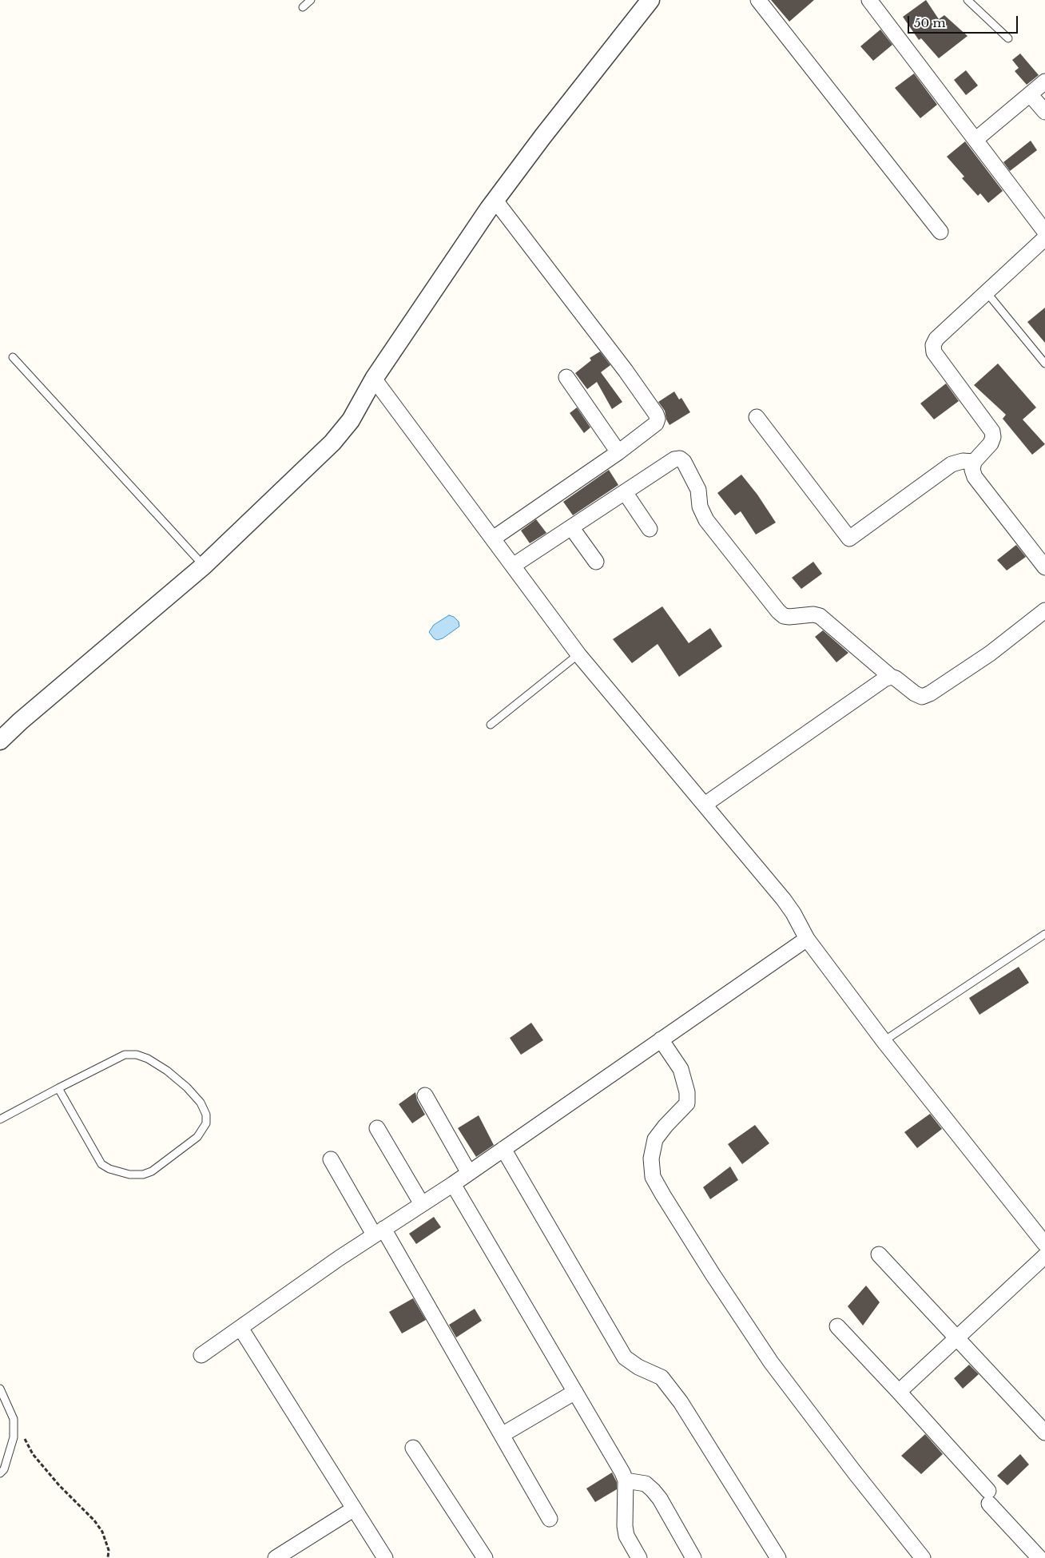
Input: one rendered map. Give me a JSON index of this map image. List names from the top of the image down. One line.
{"scale_bar":"50 m"}
